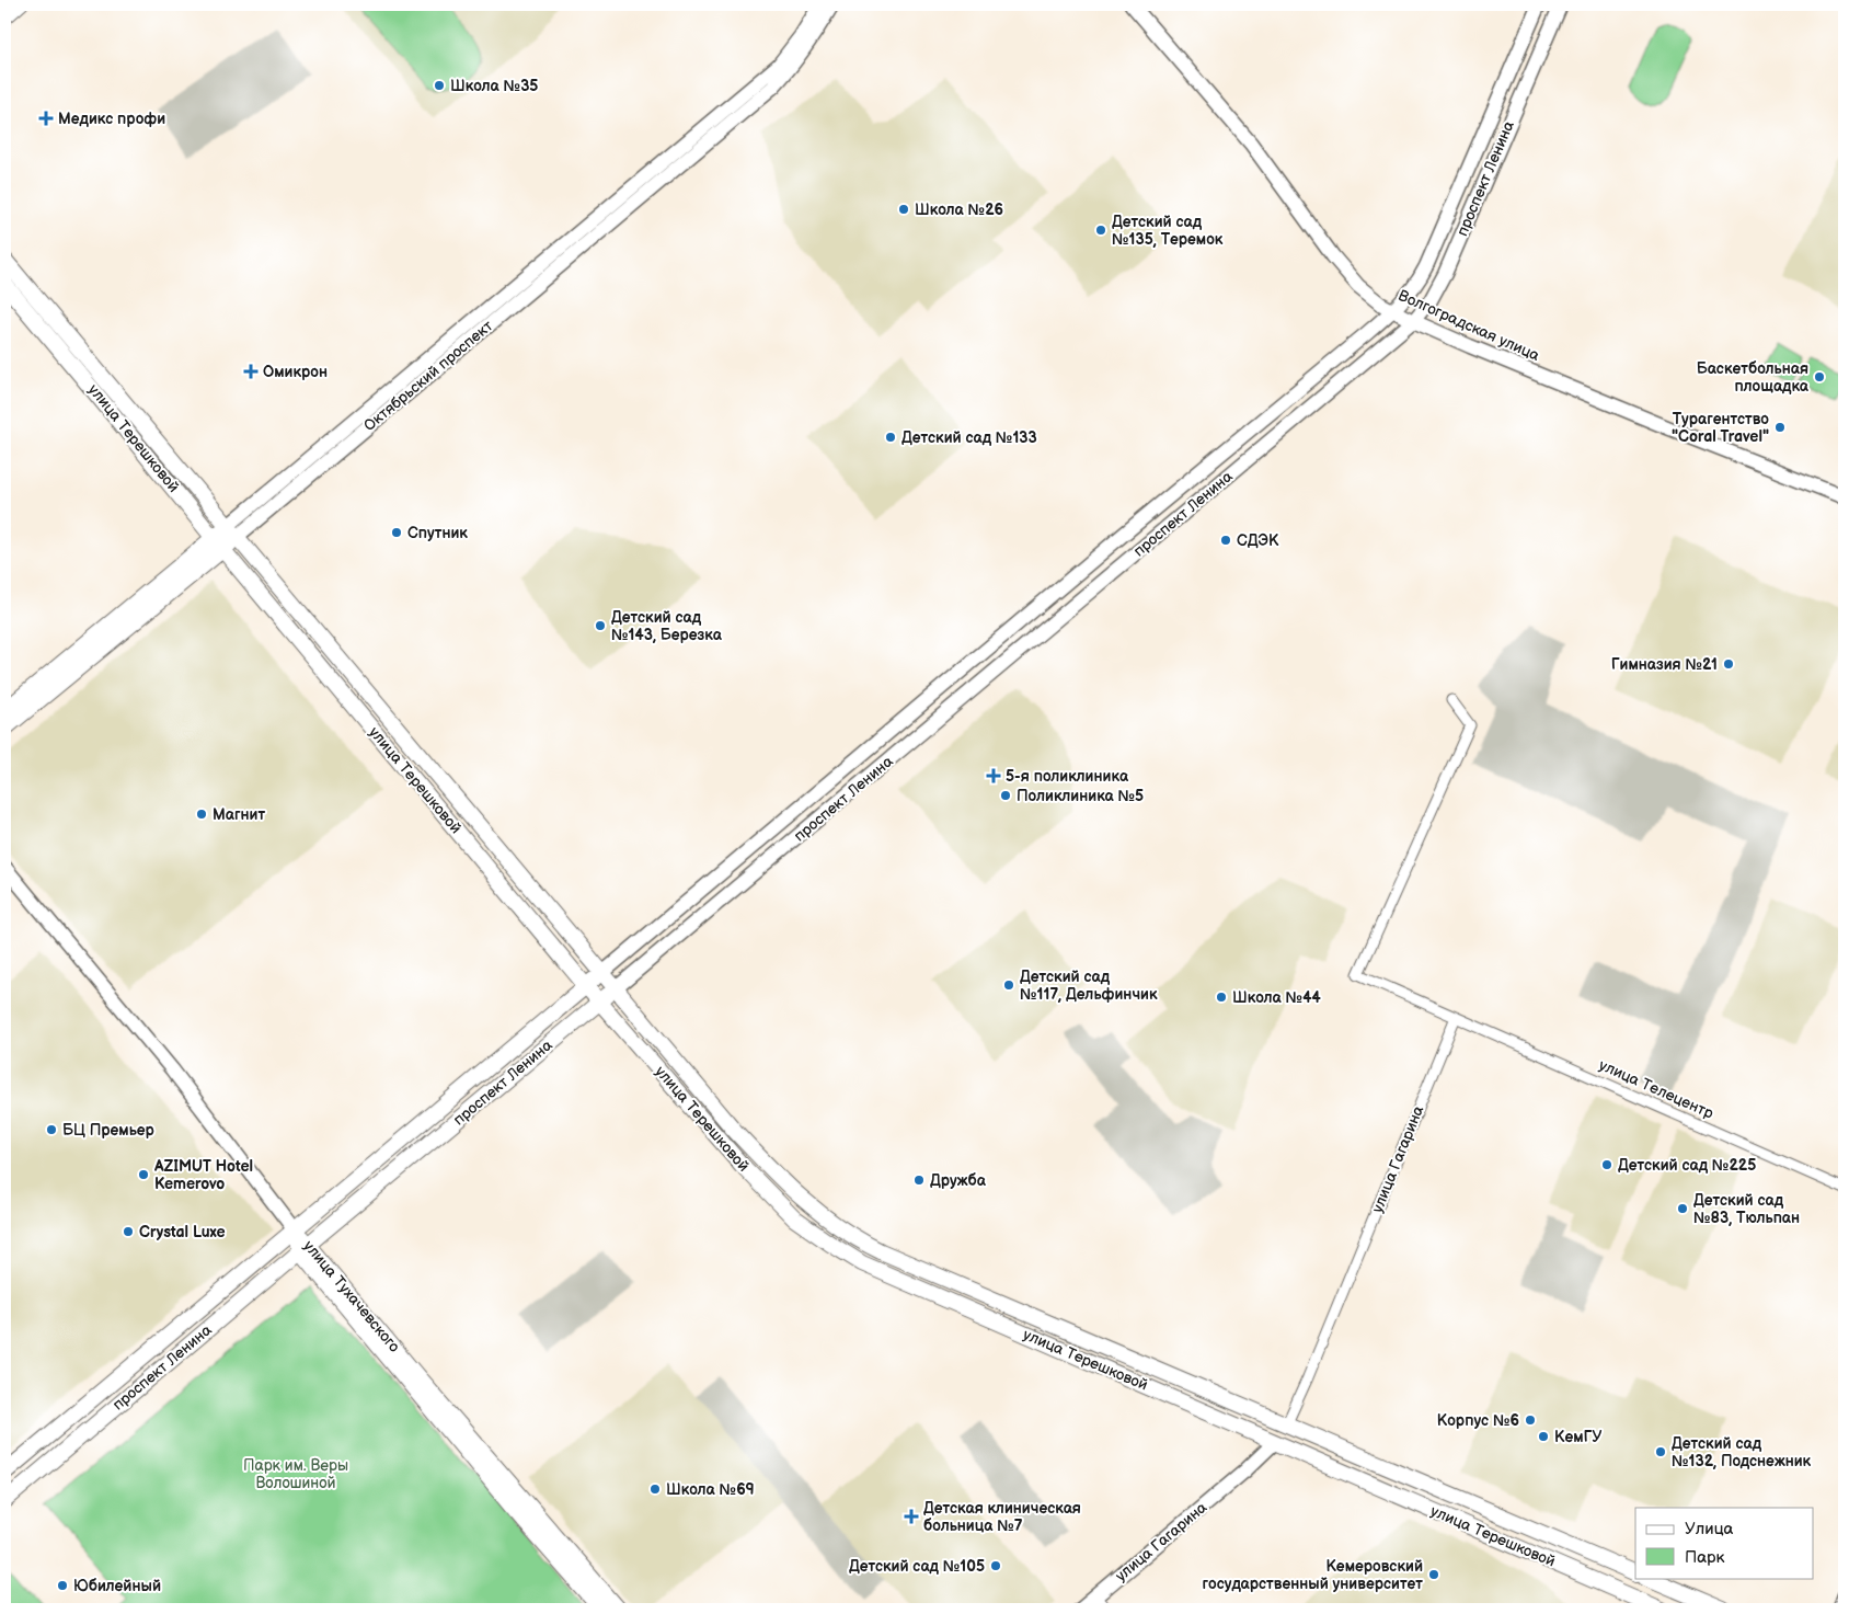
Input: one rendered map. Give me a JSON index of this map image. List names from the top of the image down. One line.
{"streets":{"main road":["проспект Ленина","Волгоградская улица","Октябрьский проспект","улица Терешковой","улица Гагарина","улица Тухачевского"],"street":["улица Телецентр"]},"crossings":[["проспект Ленина","Волгоградская улица"],["проспект Ленина","улица Терешковой"],["проспект Ленина","улица Тухачевского"],["Октябрьский проспект","улица Терешковой"],["улица Терешковой","улица Гагарина"],["улица Телецентр","улица Гагарина"]],"parks":["Парк им. Веры Волошиной"],"places":{"other":["Школа №35","Школа №26","Детский сад №135, Теремок","Баскетбольная площадка","Турагентство \"Coral Travel\"","Детский сад №133","Спутник","СДЭК","Детский сад №143, Березка","Гимназия №21","Поликлиника №5","Магнит","Детский сад №117, Дельфинчик","Школа №44","БЦ Премьер","Детский сад №225","AZIMUT Hotel Kemerovo","Дружба","Детский сад №83, Тюльпан","Crystal Luxe","Корпус №6","КемГУ","Детский сад №132, Подснежник","Школа №69","Детский сад №105","Кемеровский государственный университет","Юбилейный"],"health":["Медикс профи","Омикрон","5-я поликлиника","Детская клиническая больница №7"]},"legend":["Улица","Парк"]}
